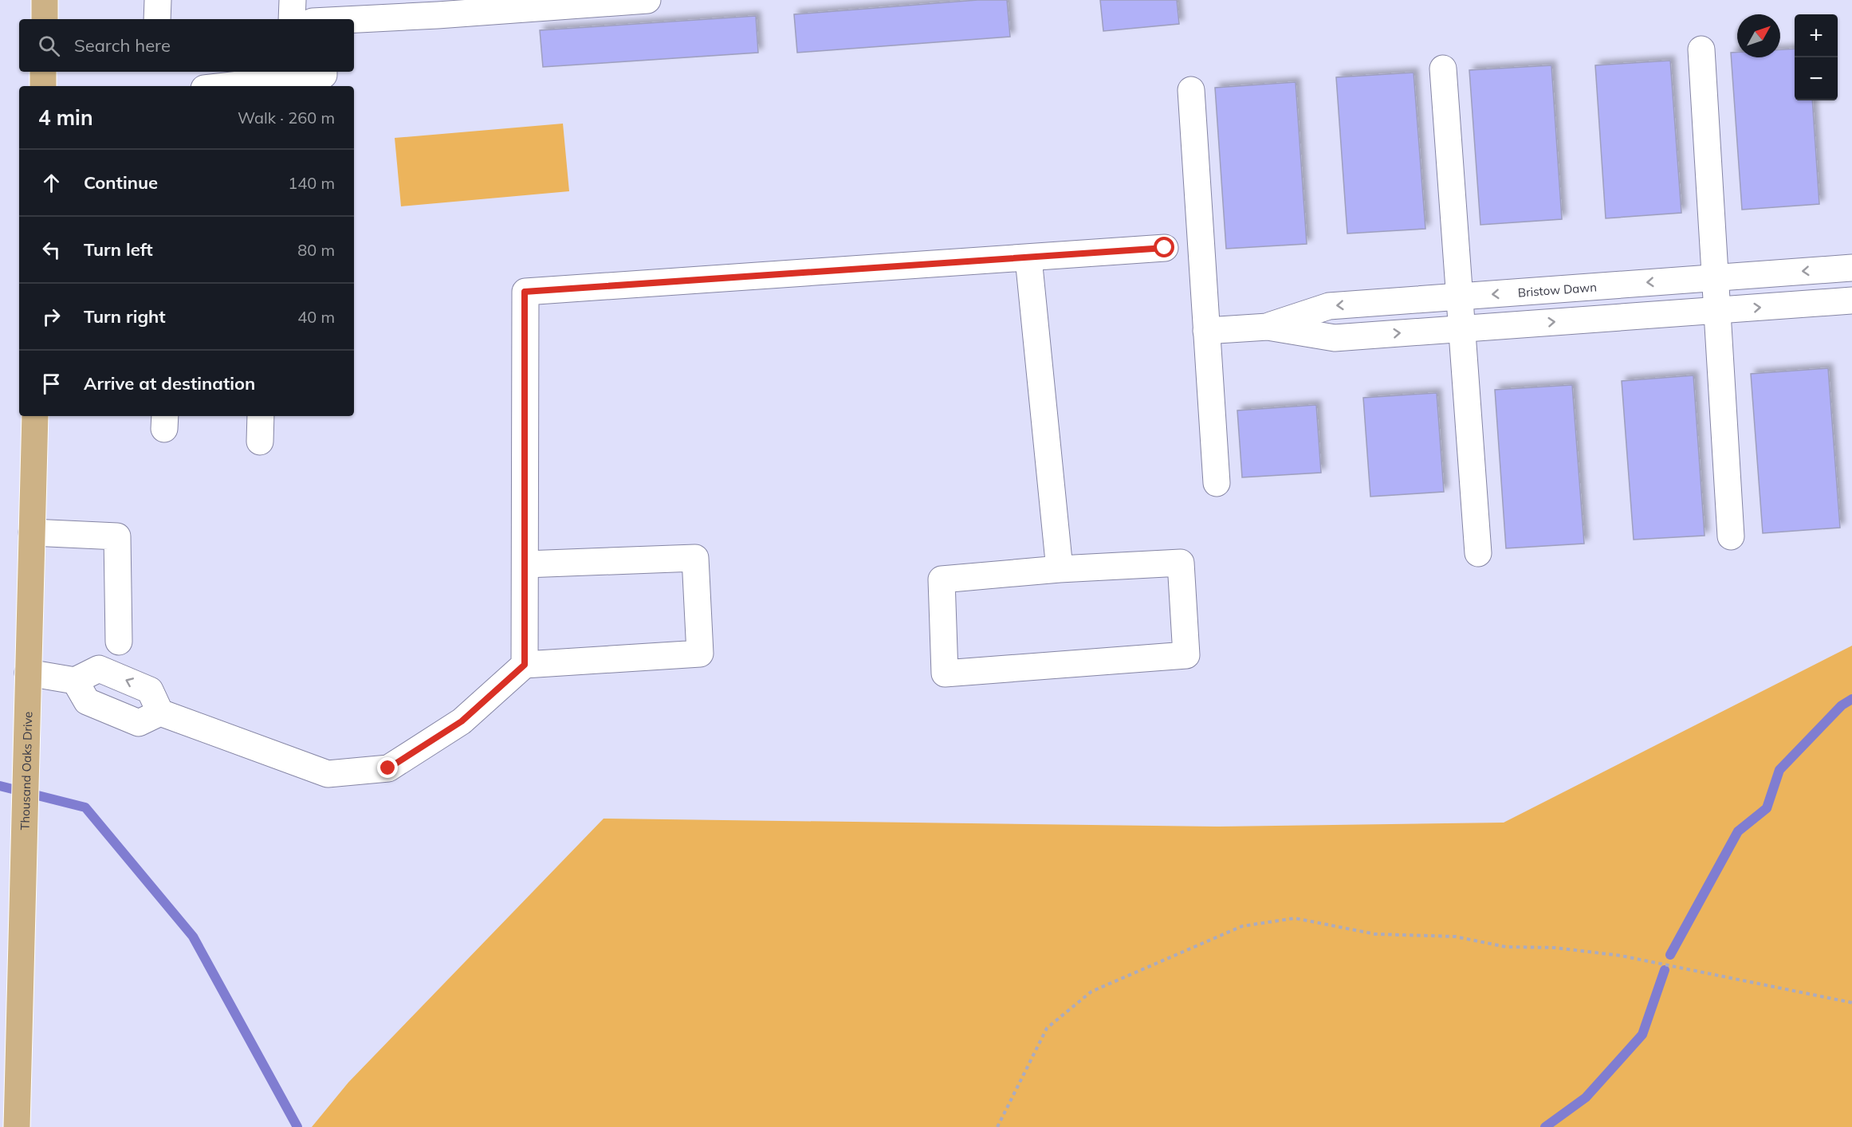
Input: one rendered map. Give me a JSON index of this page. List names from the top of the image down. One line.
{"streets":{"main road":["Thousand Oaks Drive"],"lane":["Bristow Dawn"]},"north":"top right","page":{"map_buttons":["+","−"],"search":"Search here","heading":["4 min","Walk · 260 m"],"list":[["Continue","140 m"],["Turn left","80 m"],["Turn right","40 m"],"Arrive at destination"]}}
